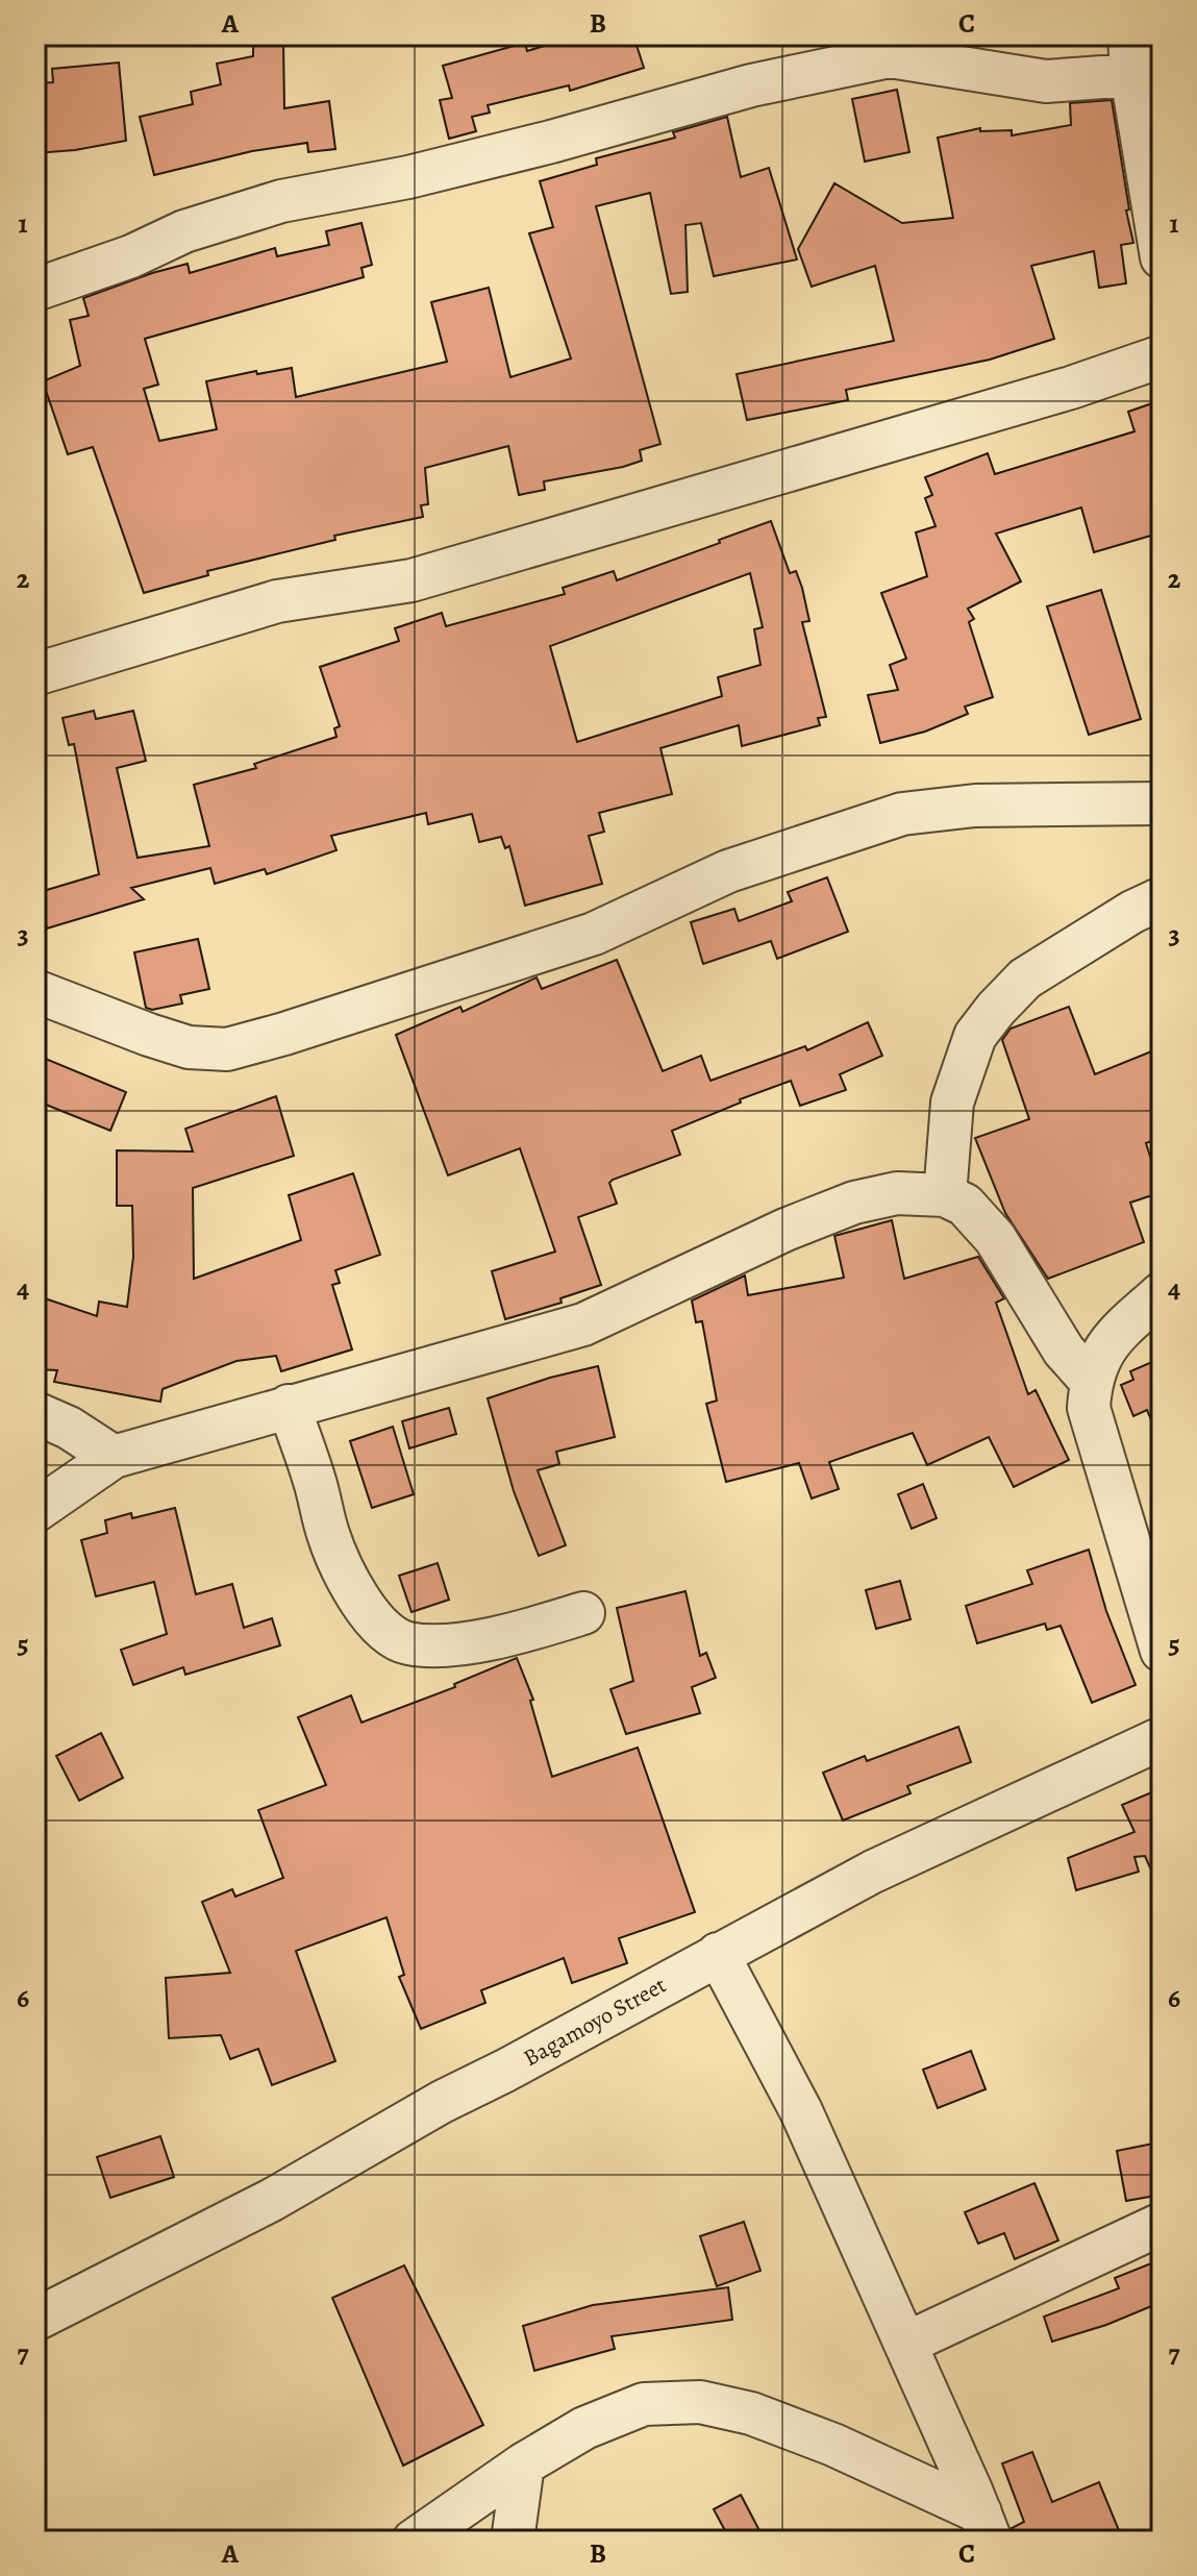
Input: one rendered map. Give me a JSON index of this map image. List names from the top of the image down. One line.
{"streets":{"street":["Bagamoyo Street"]},"grid":{"columns":["A","B","C"],"rows":["1","2","3","4","5","6","7"]}}
